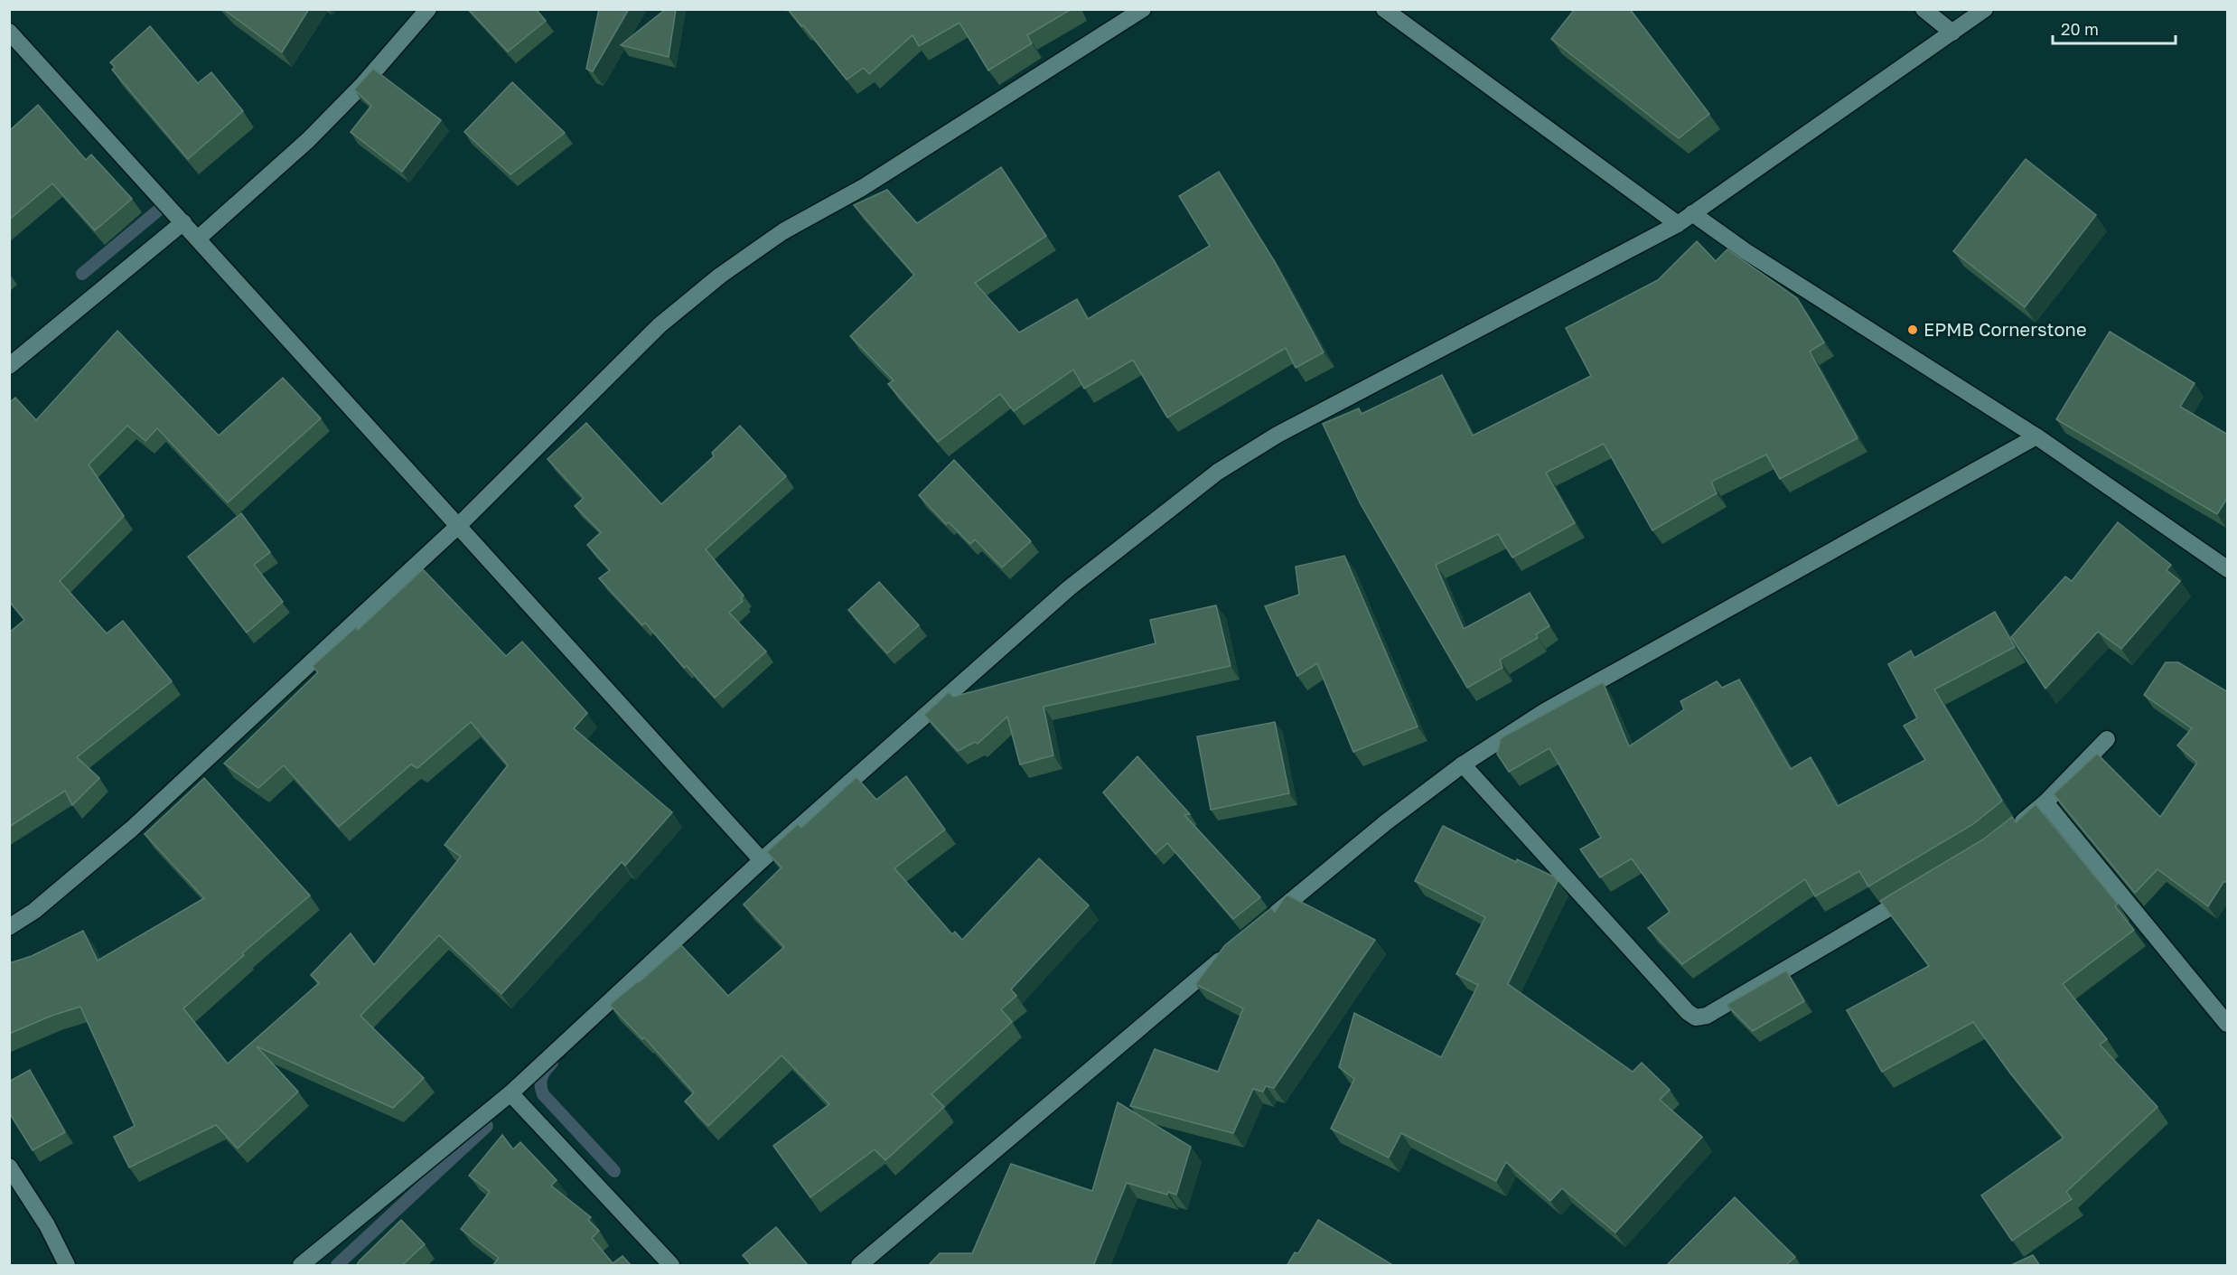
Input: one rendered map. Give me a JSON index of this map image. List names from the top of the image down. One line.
{"places":["EPMB Cornerstone"],"scale_bar":"20 m"}
